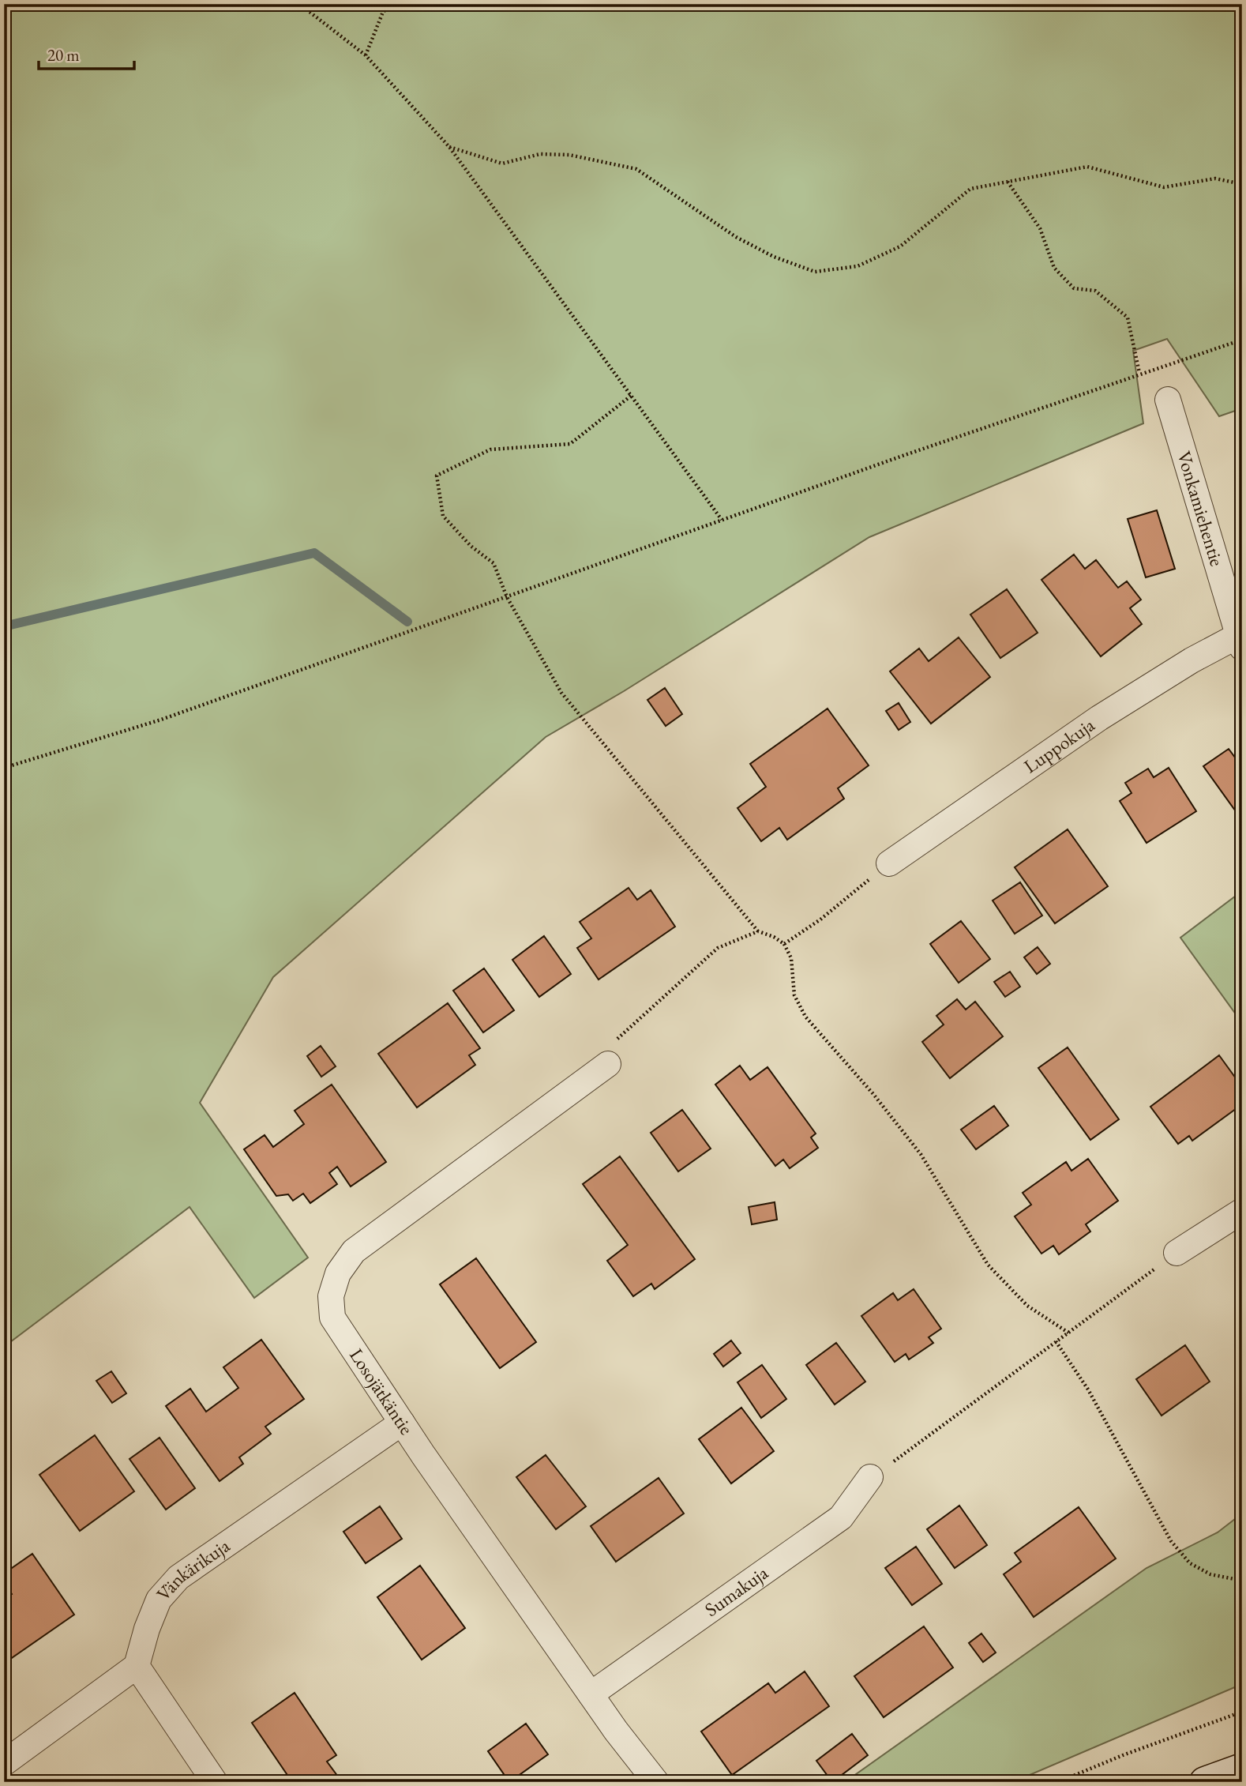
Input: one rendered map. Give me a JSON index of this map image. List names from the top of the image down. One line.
{"streets":{"street":["Vonkamiehentie","Luppokuja","Losojätkäntie","Vänkärikuja","Sumakuja"]},"crossings":[["Vonkamiehentie","Luppokuja"],["Losojätkäntie","Vänkärikuja"],["Losojätkäntie","Sumakuja"]],"scale_bar":"20 m"}
